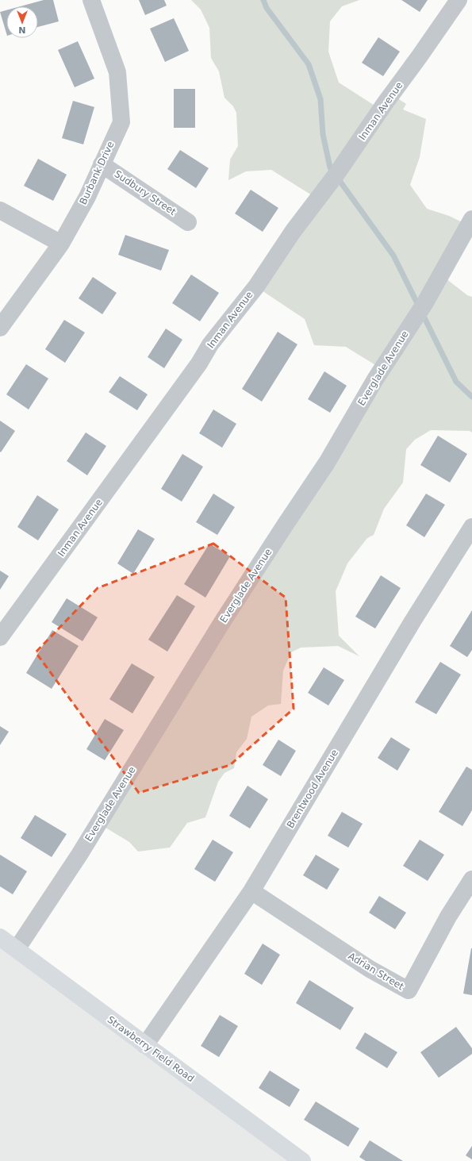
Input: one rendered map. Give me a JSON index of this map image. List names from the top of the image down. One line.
{"streets":{"street":["Inman Avenue","Burbank Drive","Sudbury Street","Everglade Avenue","Brentwood Avenue","Adrian Street","Strawberry Field Road"]},"crossings":[["Burbank Drive","Sudbury Street"],["Everglade Avenue","Strawberry Field Road"],["Brentwood Avenue","Adrian Street"],["Brentwood Avenue","Strawberry Field Road"]],"north":"bottom"}
